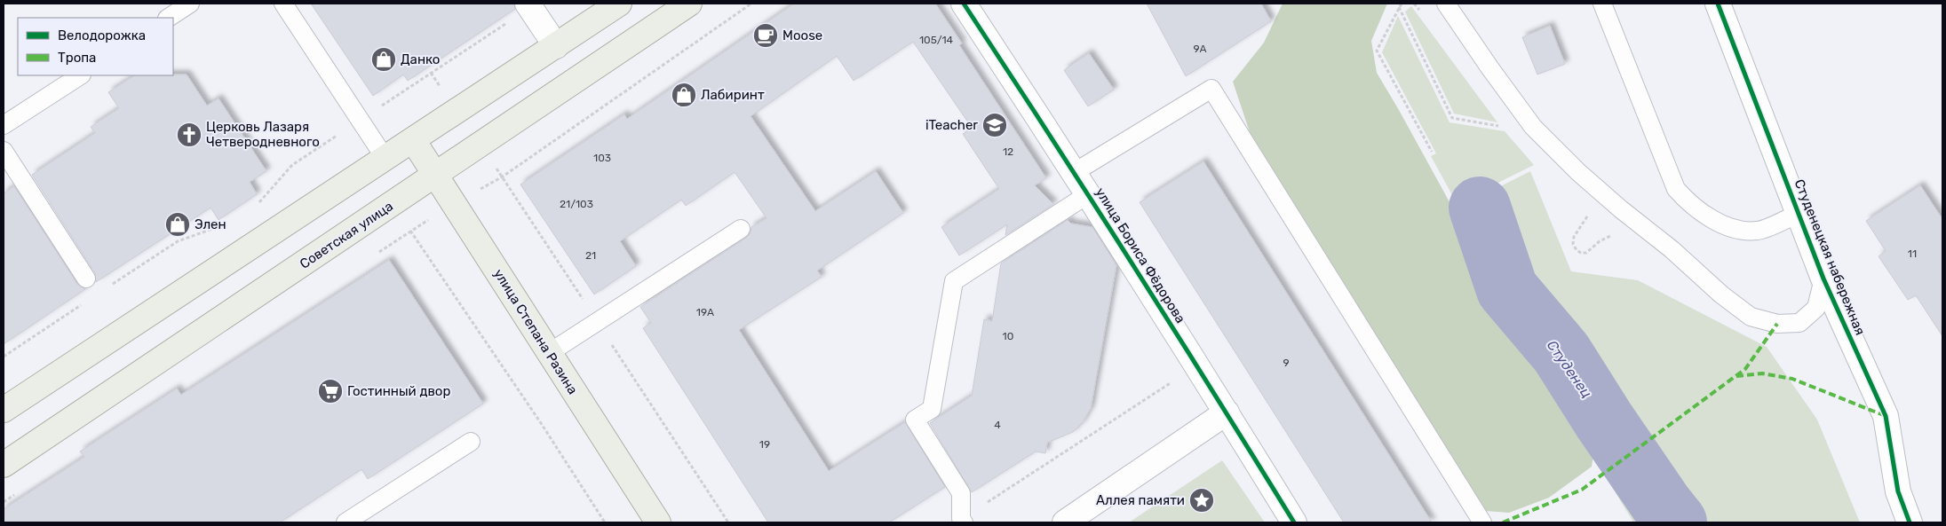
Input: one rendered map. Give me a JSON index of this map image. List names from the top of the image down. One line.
{"streets":{"main road":["Советская улица","улица Степана Разина"],"street":["улица Бориса Фёдорова","Студенецкая набережная"]},"crossings":[["Советская улица","улица Степана Разина"]],"water":["Студенец"],"places":{"cafe":["Moose"],"shop":["Данко","Лабиринт","Элен"],"school or university":["iTeacher"],"church":["Церковь Лазаря Четверодневного"],"supermarket":["Гостинный двор"],"place":["Аллея памяти"]},"house_numbers":["105/14","9А","12","103","21/103","11","21","19А","10","9","4","19"],"legend":["Велодорожка","Тропа"]}
